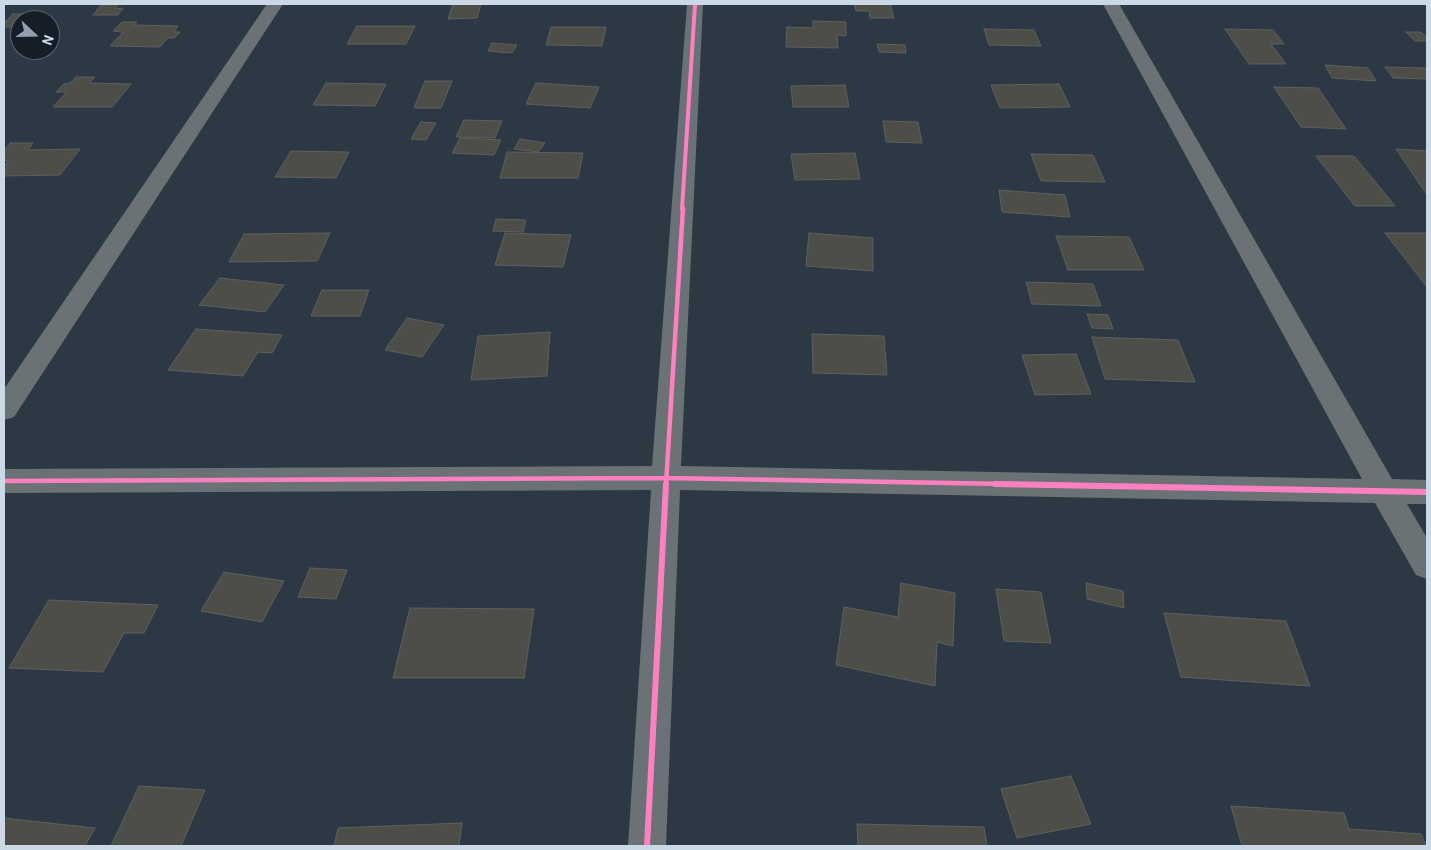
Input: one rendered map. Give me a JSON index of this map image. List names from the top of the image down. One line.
{"north":"right"}
